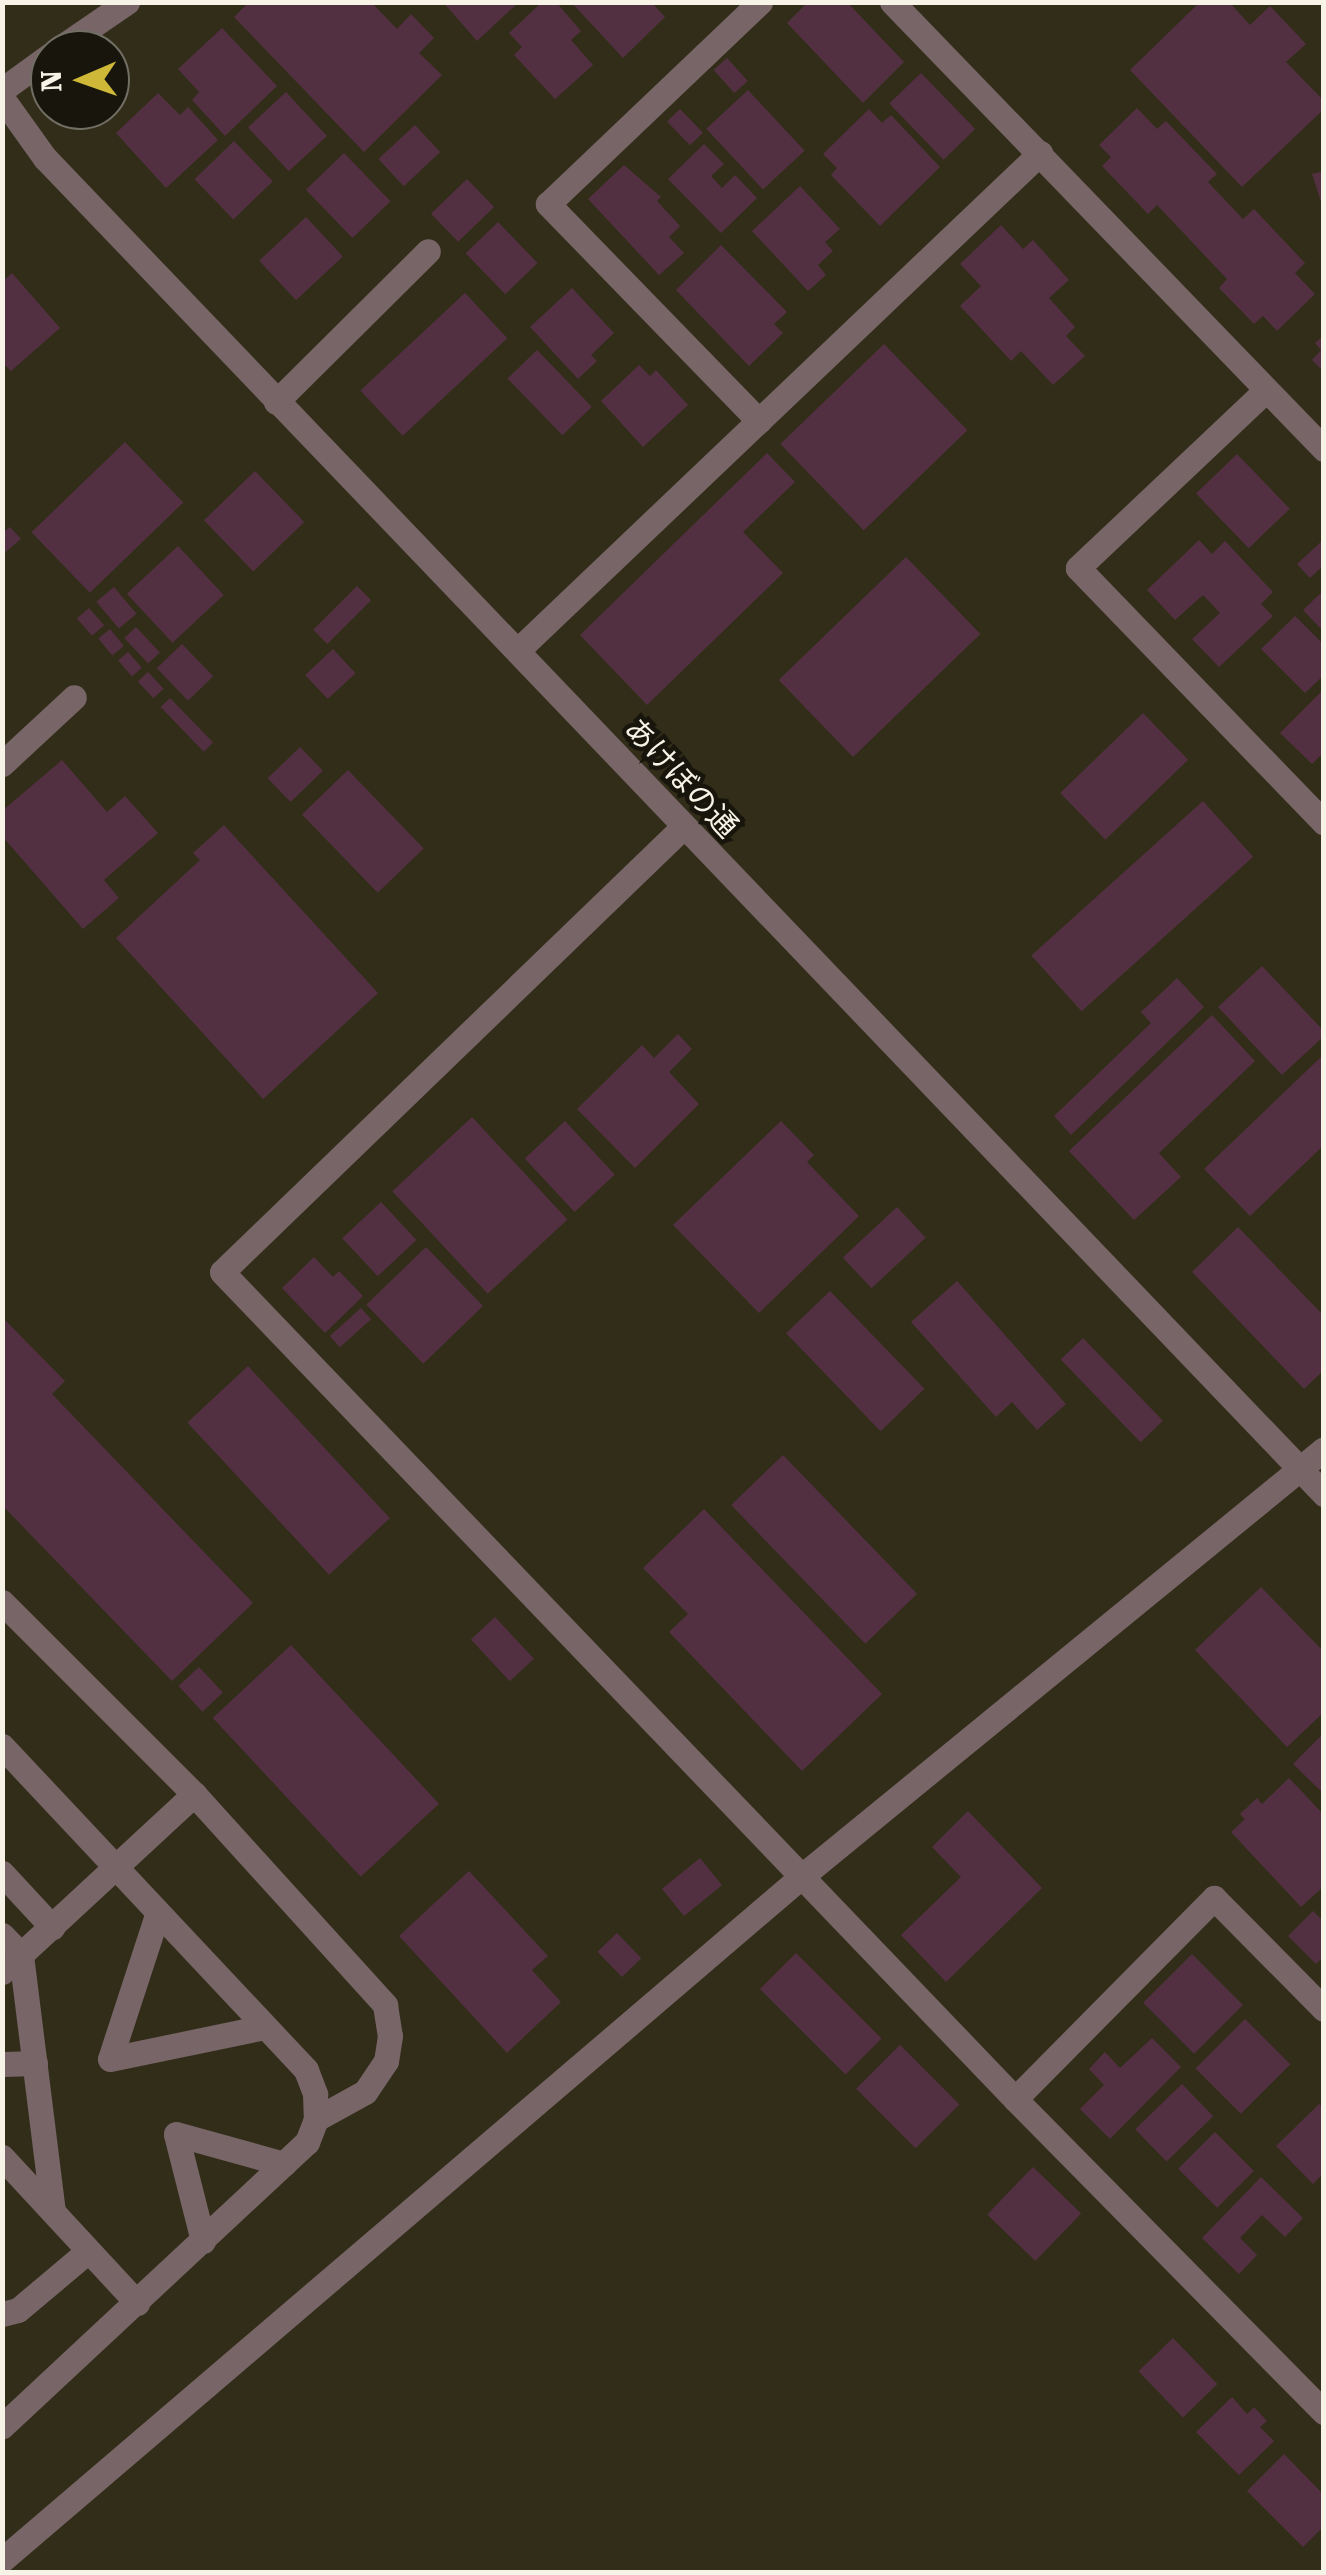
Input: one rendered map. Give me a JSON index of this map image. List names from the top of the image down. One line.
{"streets":{"street":["あけぼの通"]},"north":"left"}
